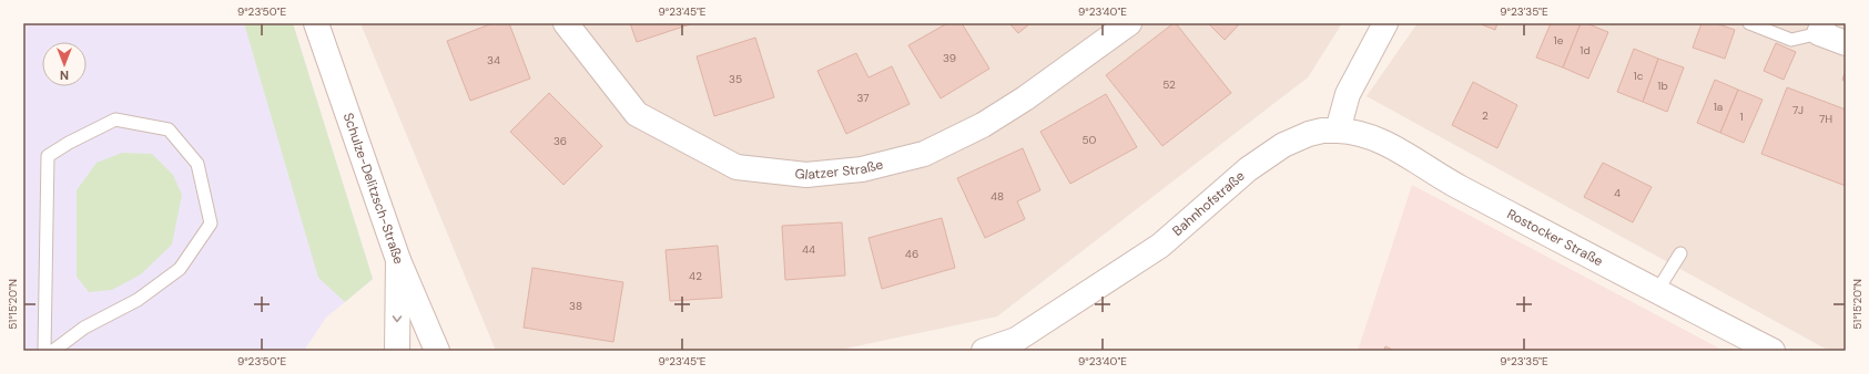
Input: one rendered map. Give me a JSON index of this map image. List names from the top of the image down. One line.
{"streets":{"street":["Glatzer Straße","Schulze-Delitzsch-Straße","Bahnhofstraße","Rostocker Straße"]},"crossings":[["Bahnhofstraße","Rostocker Straße"]],"house_numbers":["1e","1d","39","34","1c","35","52","1b","37","1a","7J","2","1","7H","50","36","4","48","44","46","42","38"],"north":"bottom","coordinates":["9°23'50\"E","9°23'45\"E","9°23'40\"E","9°23'35\"E","51°15'20\"N"]}
